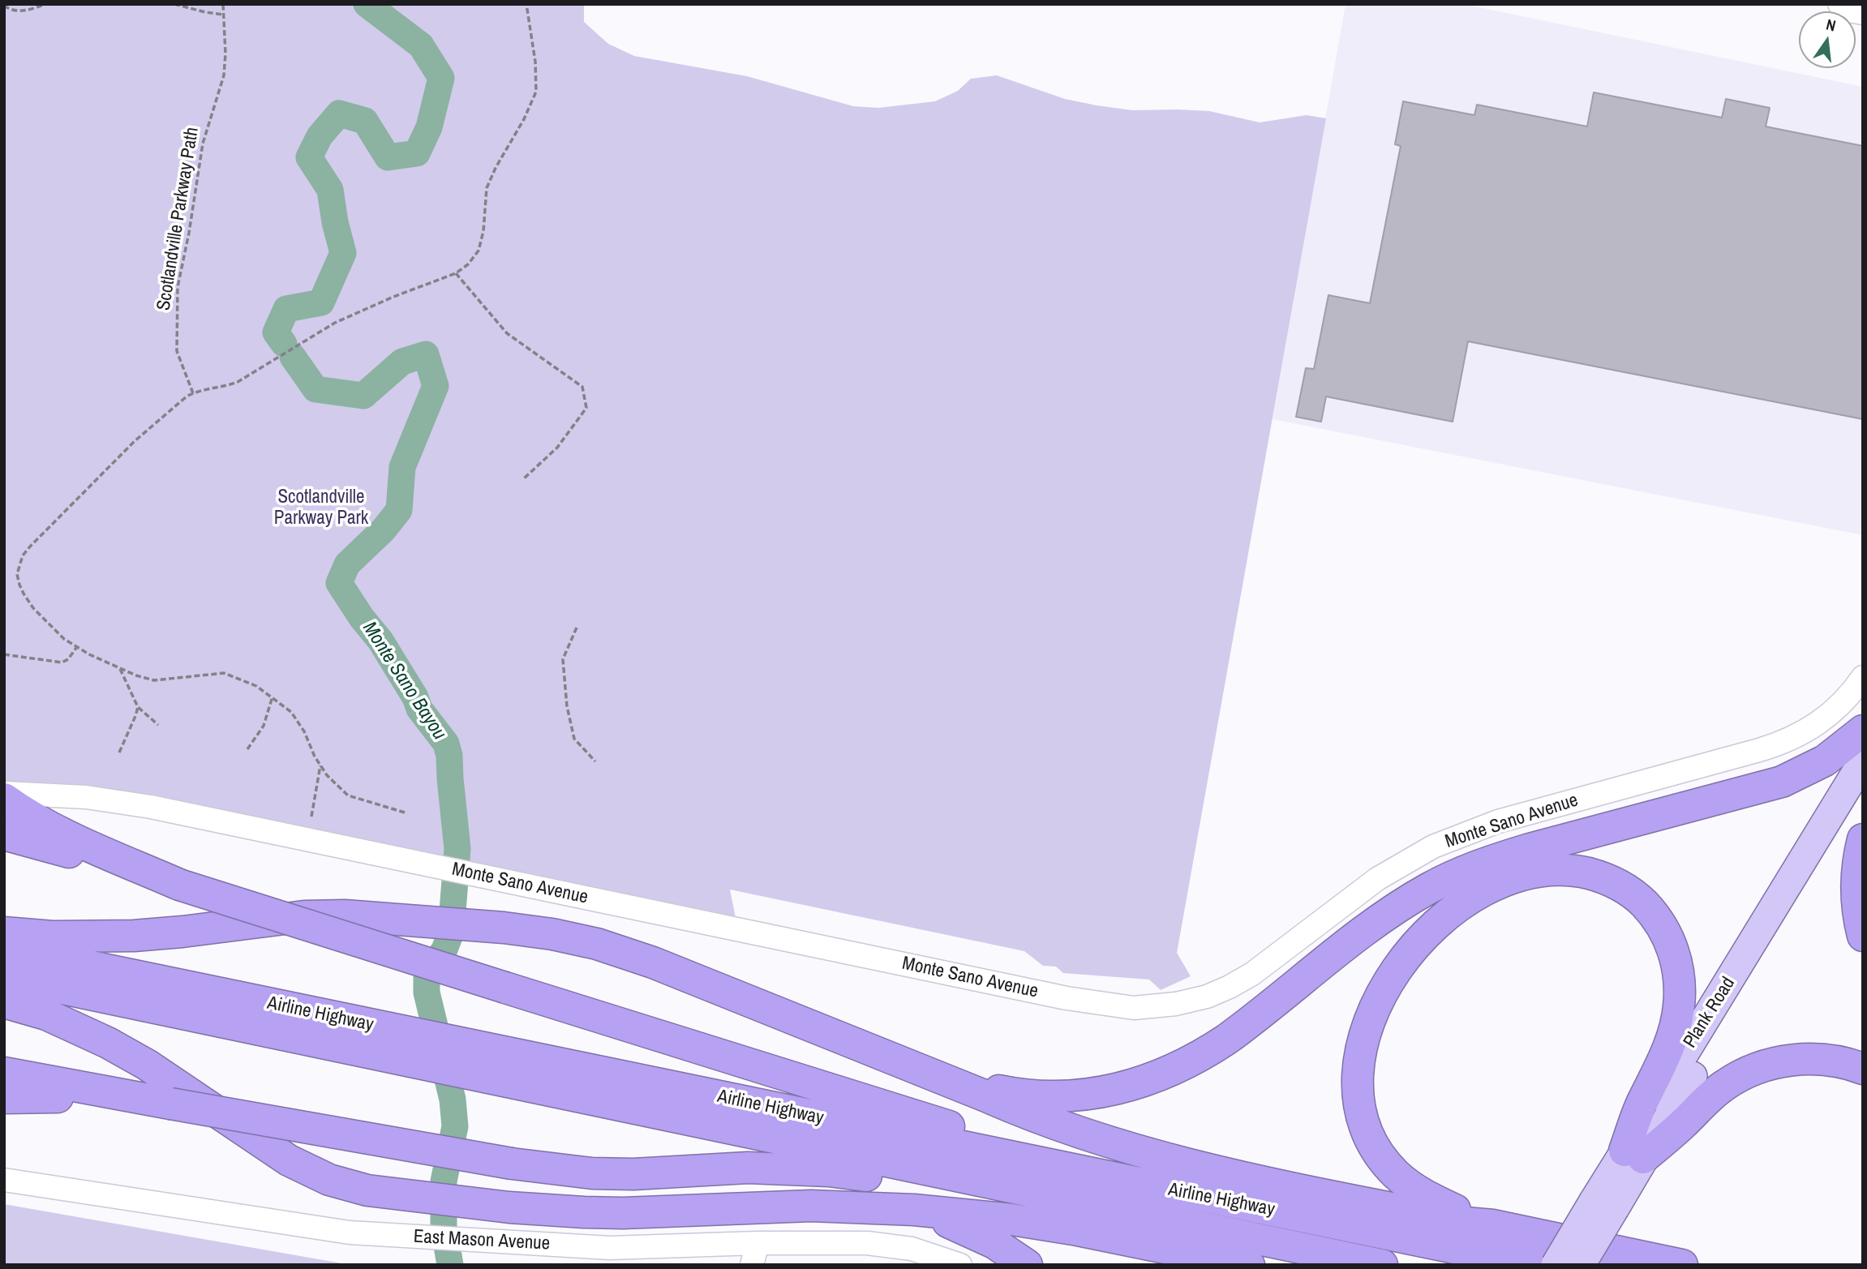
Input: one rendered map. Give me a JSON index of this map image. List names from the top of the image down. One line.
{"streets":{"highway":["Airline Highway"],"main road":["Plank Road"],"street":["Monte Sano Avenue","East Mason Avenue"],"path":["Scotlandville Parkway Path"]},"water":["Monte Sano Bayou"],"parks":["Scotlandville Parkway Park"],"north":"top"}
